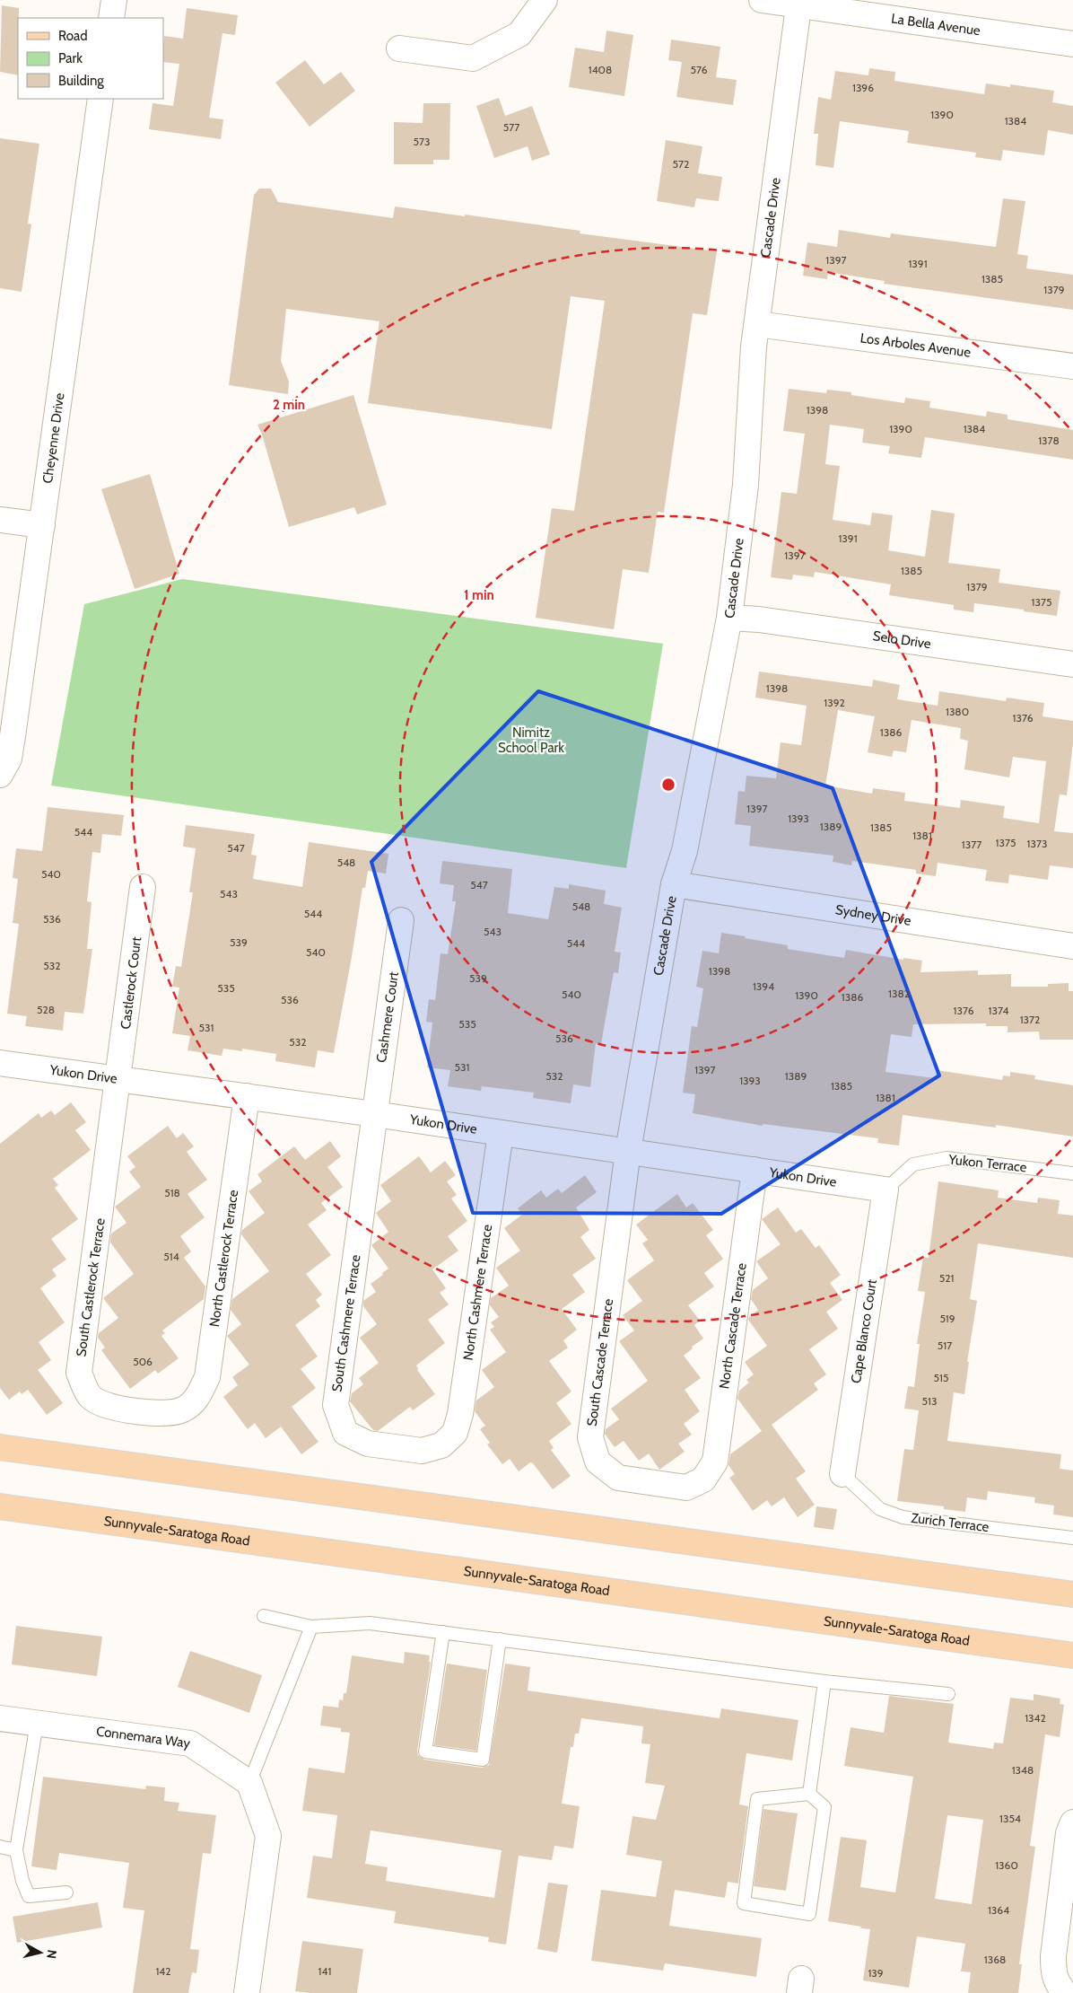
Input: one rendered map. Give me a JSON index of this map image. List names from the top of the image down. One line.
{"streets":{"main road":["Sunnyvale-Saratoga Road"],"street":["La Bella Avenue","Cascade Drive","Los Arboles Avenue","Cheyenne Drive","Selo Drive","Sydney Drive","Castlerock Court","Cashmere Court","Yukon Drive","North Castlerock Terrace","South Castlerock Terrace","North Cashmere Terrace","South Cashmere Terrace","North Cascade Terrace","Cape Blanco Court","South Cascade Terrace","Connemara Way"],"lane":["Yukon Terrace","Zurich Terrace"]},"crossings":[["La Bella Avenue","Cascade Drive"],["Cascade Drive","Los Arboles Avenue"],["Cascade Drive","Selo Drive"],["Cascade Drive","Sydney Drive"],["Cascade Drive","Yukon Drive"],["Cascade Drive","South Cascade Terrace"],["Castlerock Court","Yukon Drive"],["Castlerock Court","South Castlerock Terrace"],["Cashmere Court","Yukon Drive"],["Cashmere Court","South Cashmere Terrace"],["Yukon Drive","Yukon Terrace"],["Yukon Drive","North Castlerock Terrace"],["Yukon Drive","South Castlerock Terrace"],["Yukon Drive","North Cashmere Terrace"],["Yukon Drive","South Cashmere Terrace"],["Yukon Drive","North Cascade Terrace"],["Yukon Drive","Cape Blanco Court"],["Yukon Drive","South Cascade Terrace"],["Yukon Terrace","Cape Blanco Court"],["North Castlerock Terrace","South Castlerock Terrace"],["North Cashmere Terrace","South Cashmere Terrace"],["North Cascade Terrace","South Cascade Terrace"],["Cape Blanco Court","Zurich Terrace"]],"parks":["Nimitz School Park"],"house_numbers":["1408","576","1396","1390","1384","577","573","572","1397","1391","1385","1379","1398","1390","1384","1378","1391","1397","1385","1379","1375","1398","1392","1380","1376","1386","1397","1393","1389","1385","544","1381","1375","1373","1377","547","548","540","547","543","548","544","536","543","539","544","540","532","1398","539","1394","535","1382","540","1390","1386","536","528","1376","1374","1372","535","531","536","532","531","1397","532","1389","1393","1385","1381","518","514","521","519","517","506","515","513","1342","1348","1354","1360","1364","1368","142","141","139"],"legend":["Road","Park","Building"],"north":"right","rings":["2 min","1 min"]}
